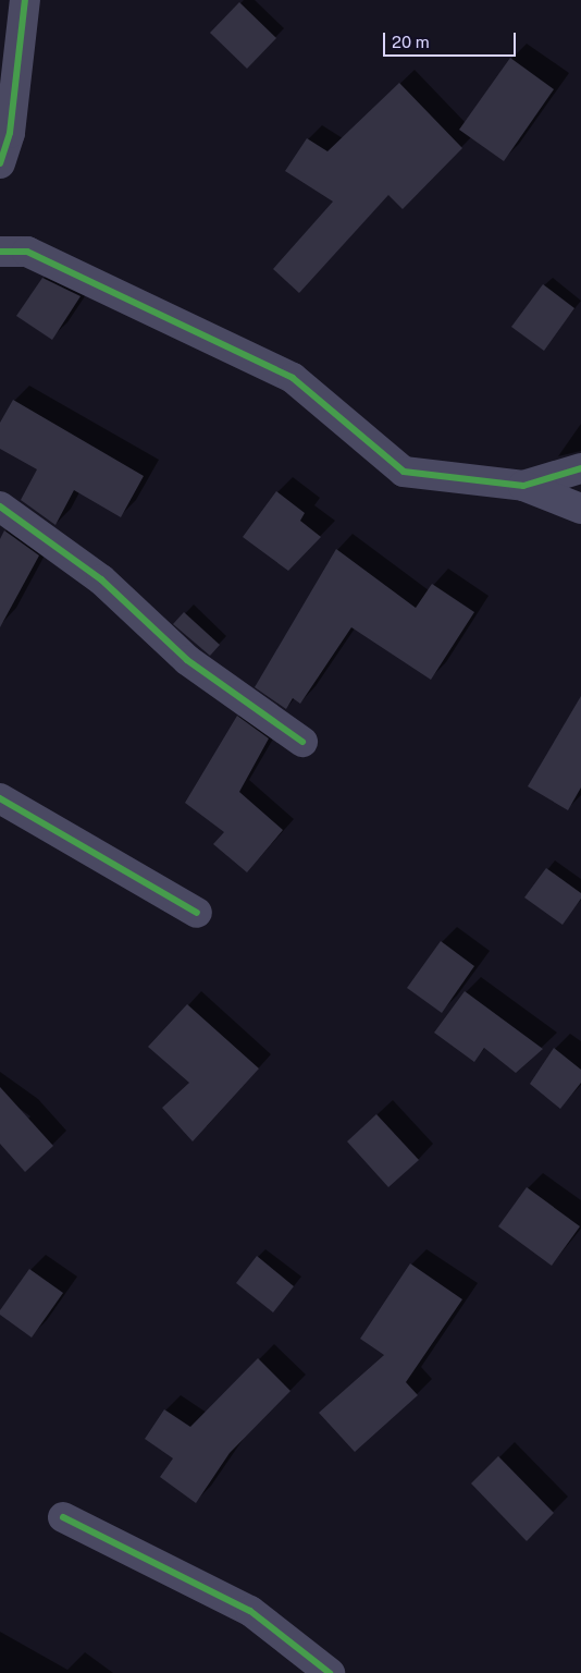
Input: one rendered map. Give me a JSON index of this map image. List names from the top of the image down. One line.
{"scale_bar":"20 m"}
